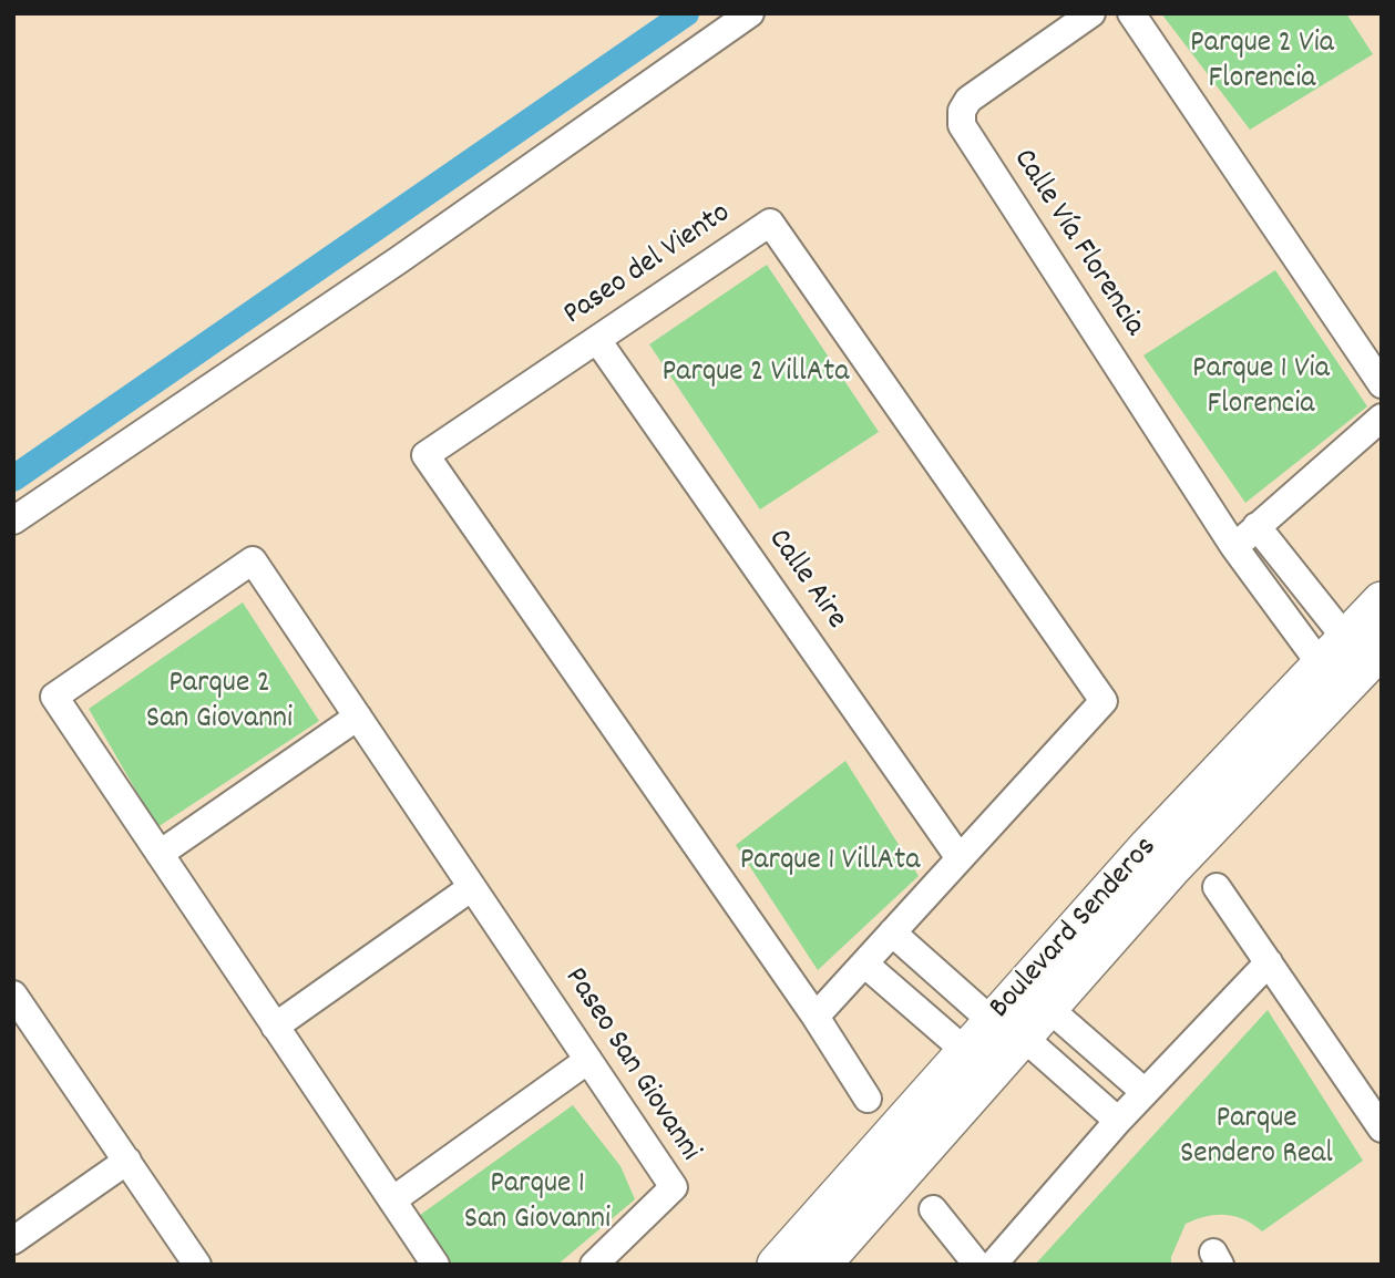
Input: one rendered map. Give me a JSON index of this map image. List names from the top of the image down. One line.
{"streets":{"main road":["Boulevard Senderos"],"street":["Calle Vía Florencia","Paseo del Viento","Calle Aire","Paseo San Giovanni"]},"crossings":[["Calle Vía Florencia","Boulevard Senderos"],["Paseo del Viento","Calle Aire"]],"parks":["Parque 2 Via Florencia","Parque 1 Via Florencia","Parque 2 VillAta","Parque 2 San Giovanni","Parque 1 VillAta","Parque Sendero Real","Parque 1 San Giovanni"]}
